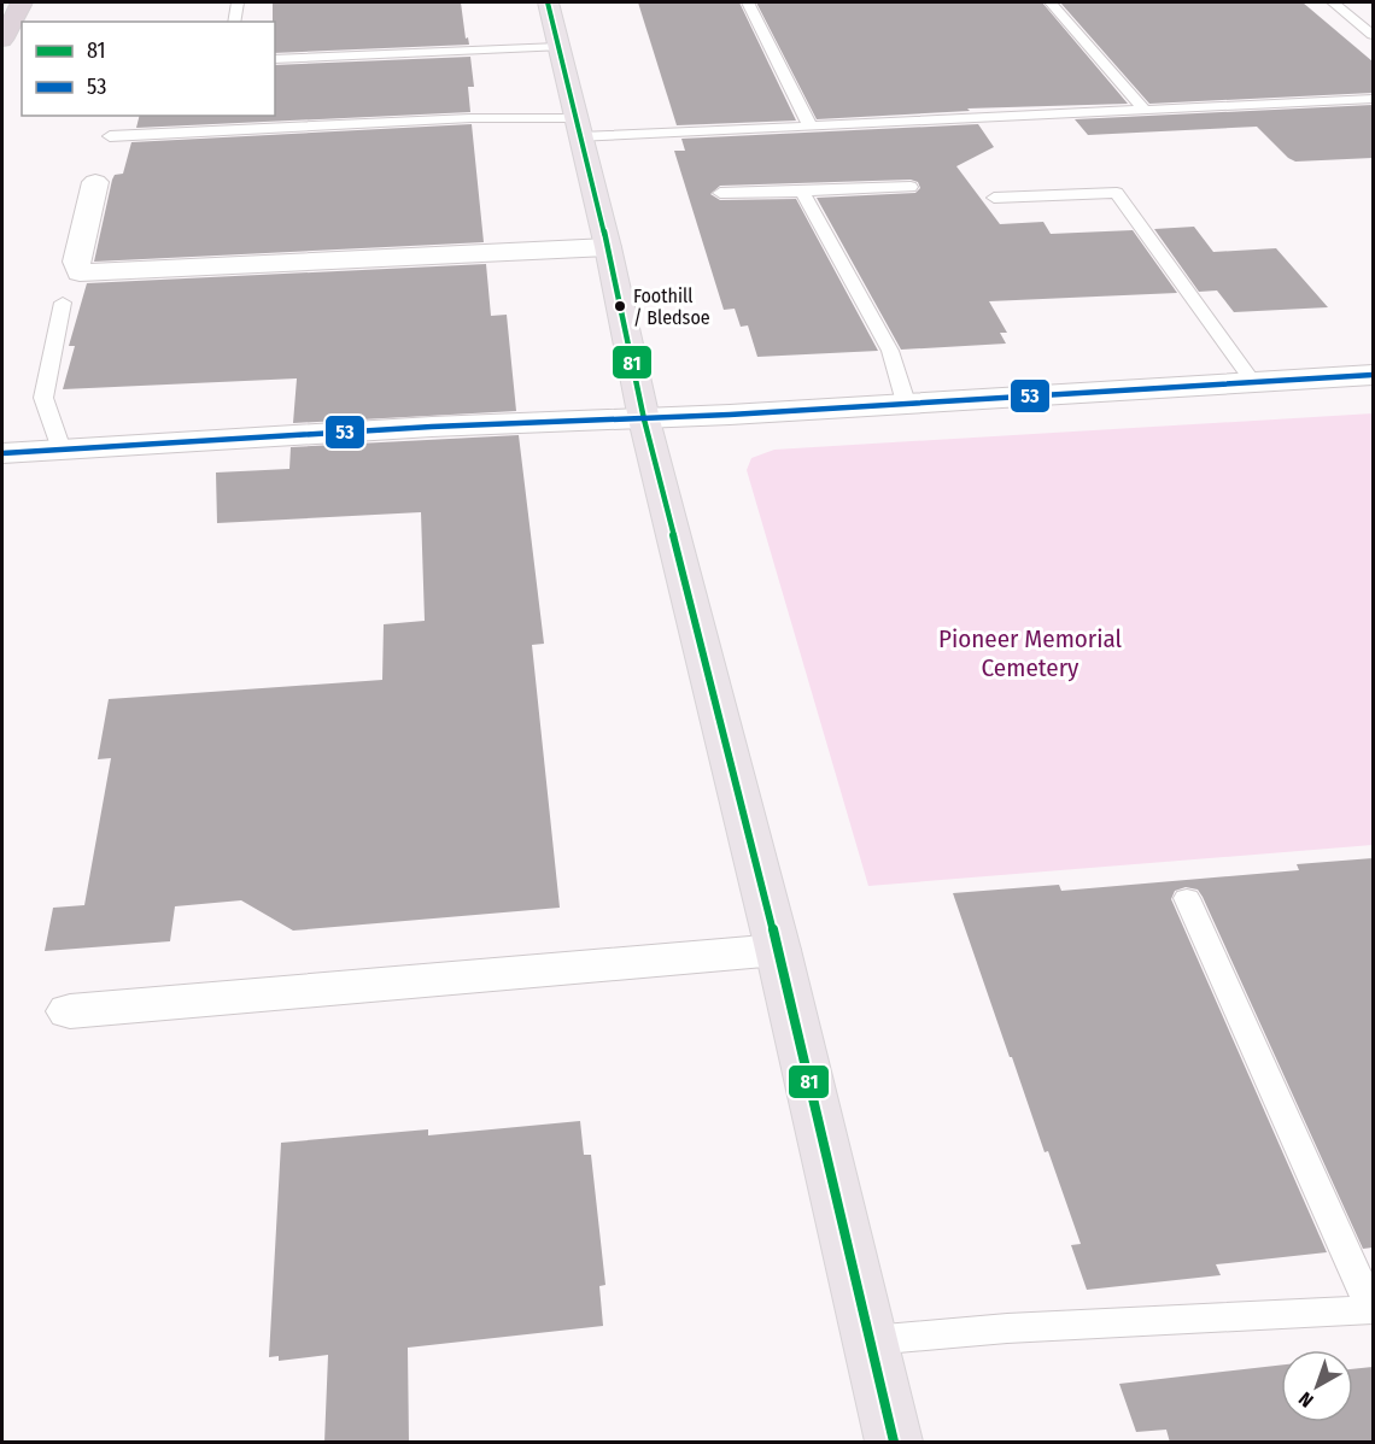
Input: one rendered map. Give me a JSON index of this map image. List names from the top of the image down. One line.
{"parks":["Pioneer Memorial Cemetery"],"places":["Foothill / Bledsoe"],"lines":["transit line 81","transit line 53"],"legend":["81","53"],"north":"bottom left"}
